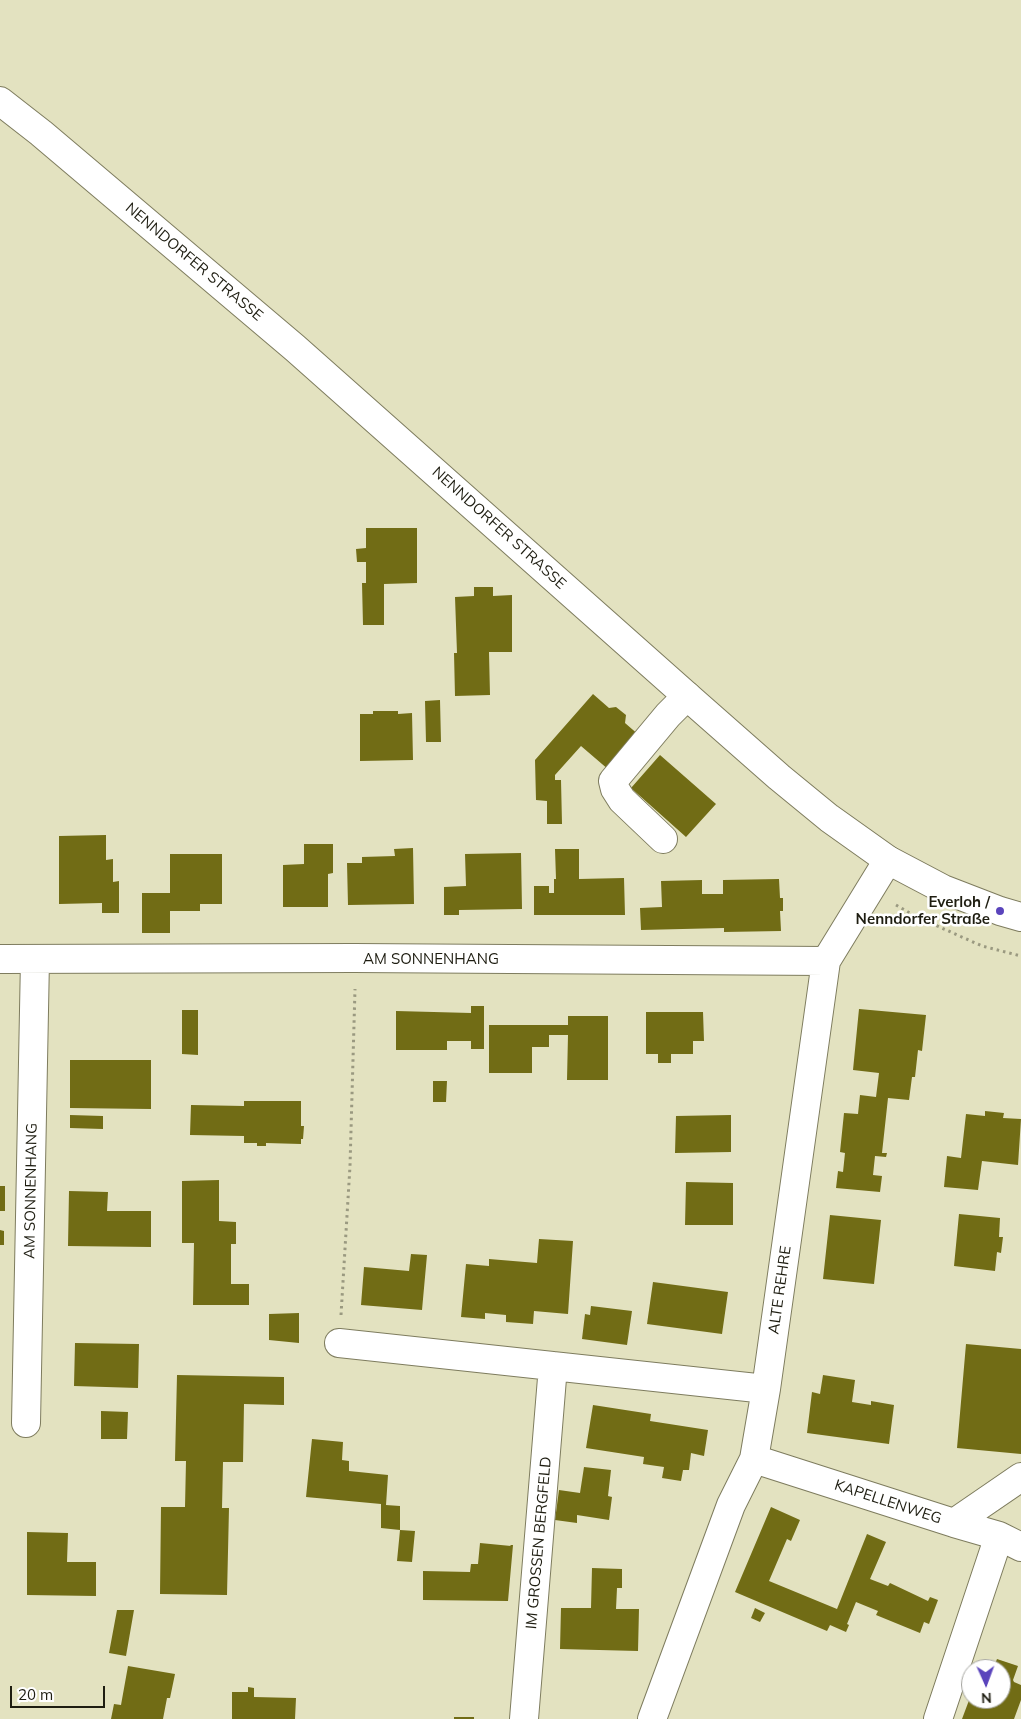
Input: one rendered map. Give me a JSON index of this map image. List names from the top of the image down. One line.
{"streets":{"street":["NENNDORFER STRASSE","AM SONNENHANG","ALTE REHRE","KAPELLENWEG","IM GROSSEN BERGFELD"]},"crossings":[["NENNDORFER STRASSE","ALTE REHRE"],["AM SONNENHANG","ALTE REHRE"],["ALTE REHRE","KAPELLENWEG"]],"places":["Everloh / Nenndorfer Straße"],"scale_bar":"20 m","north":"bottom"}
